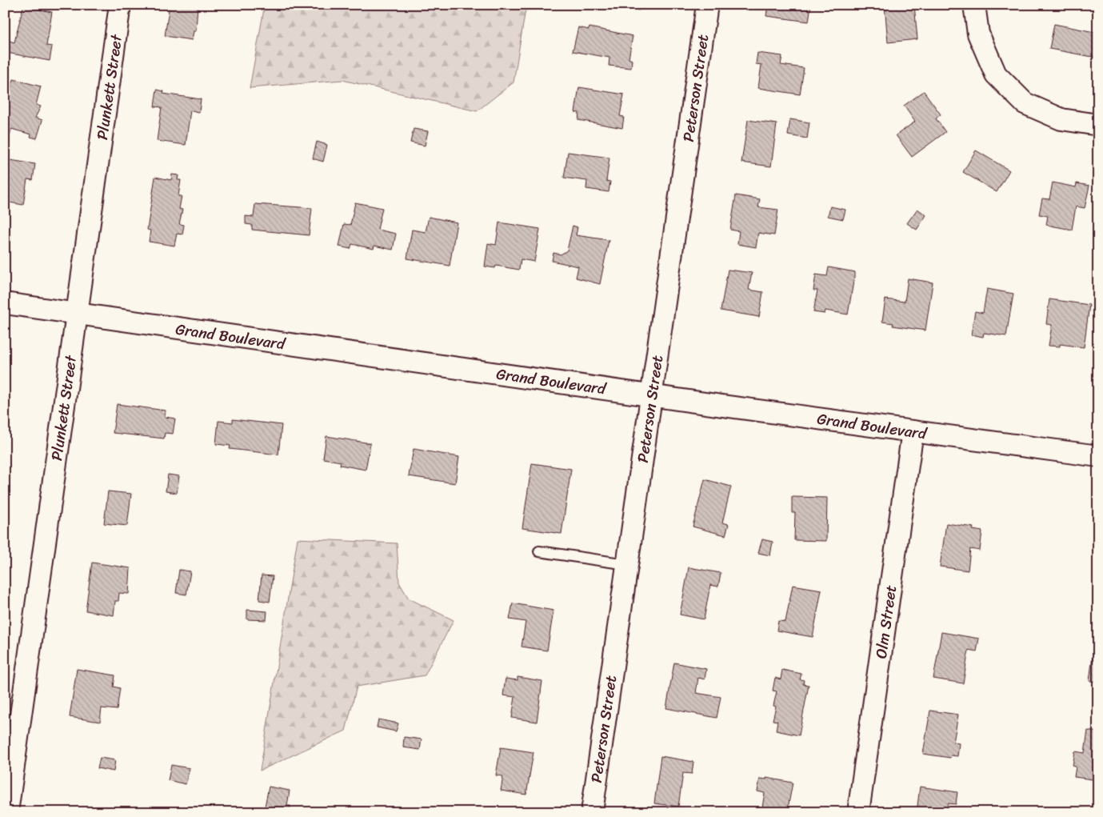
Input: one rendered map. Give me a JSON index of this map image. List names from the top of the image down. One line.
{"streets":{"street":["Plunkett Street","Peterson Street","Grand Boulevard","Olm Street"]},"crossings":[["Plunkett Street","Grand Boulevard"],["Peterson Street","Grand Boulevard"],["Grand Boulevard","Olm Street"]]}
